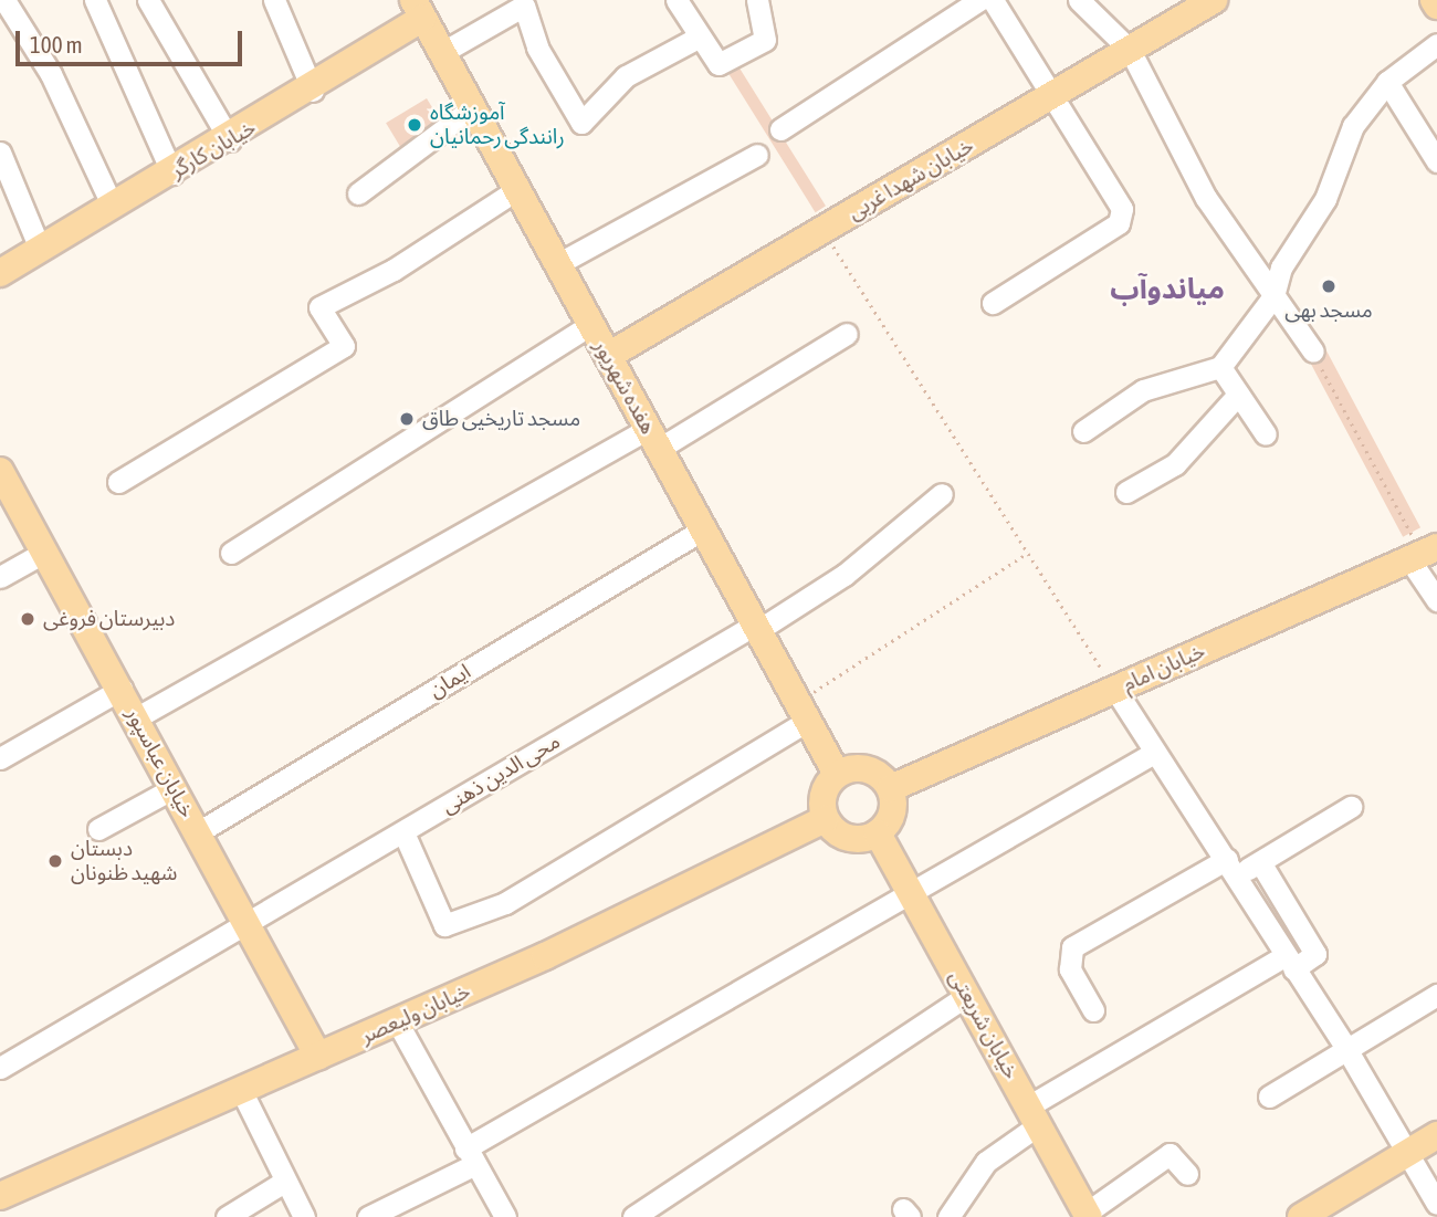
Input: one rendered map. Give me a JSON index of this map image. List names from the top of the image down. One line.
{"streets":{"main road":["خیابان کارگر","خیابان شهدا غربی","هفده شهریور","خیابان امام","خیابان عباسپور","خیابان ولیعصر","خیابان شریعتی"],"street":["ایمان","محی الدین ذهنی"]},"crossings":[["خیابان کارگر","هفده شهریور"],["خیابان شهدا غربی","هفده شهریور"],["هفده شهریور","خیابان امام"],["هفده شهریور","ایمان"],["هفده شهریور","محی الدین ذهنی"],["هفده شهریور","خیابان ولیعصر"],["هفده شهریور","خیابان شریعتی"],["خیابان امام","خیابان ولیعصر"],["خیابان امام","خیابان شریعتی"],["ایمان","خیابان عباسپور"],["خیابان عباسپور","محی الدین ذهنی"],["خیابان عباسپور","خیابان ولیعصر"],["خیابان ولیعصر","خیابان شریعتی"]],"districts":["میاندوآب"],"places":["آموزشگاه رانندگی رحمانیان","مسجد بهی","مسجد تاریخیی طاق","دبیرستان فروغی","دبستان شهید ظنونان"],"scale_bar":"100 m"}
